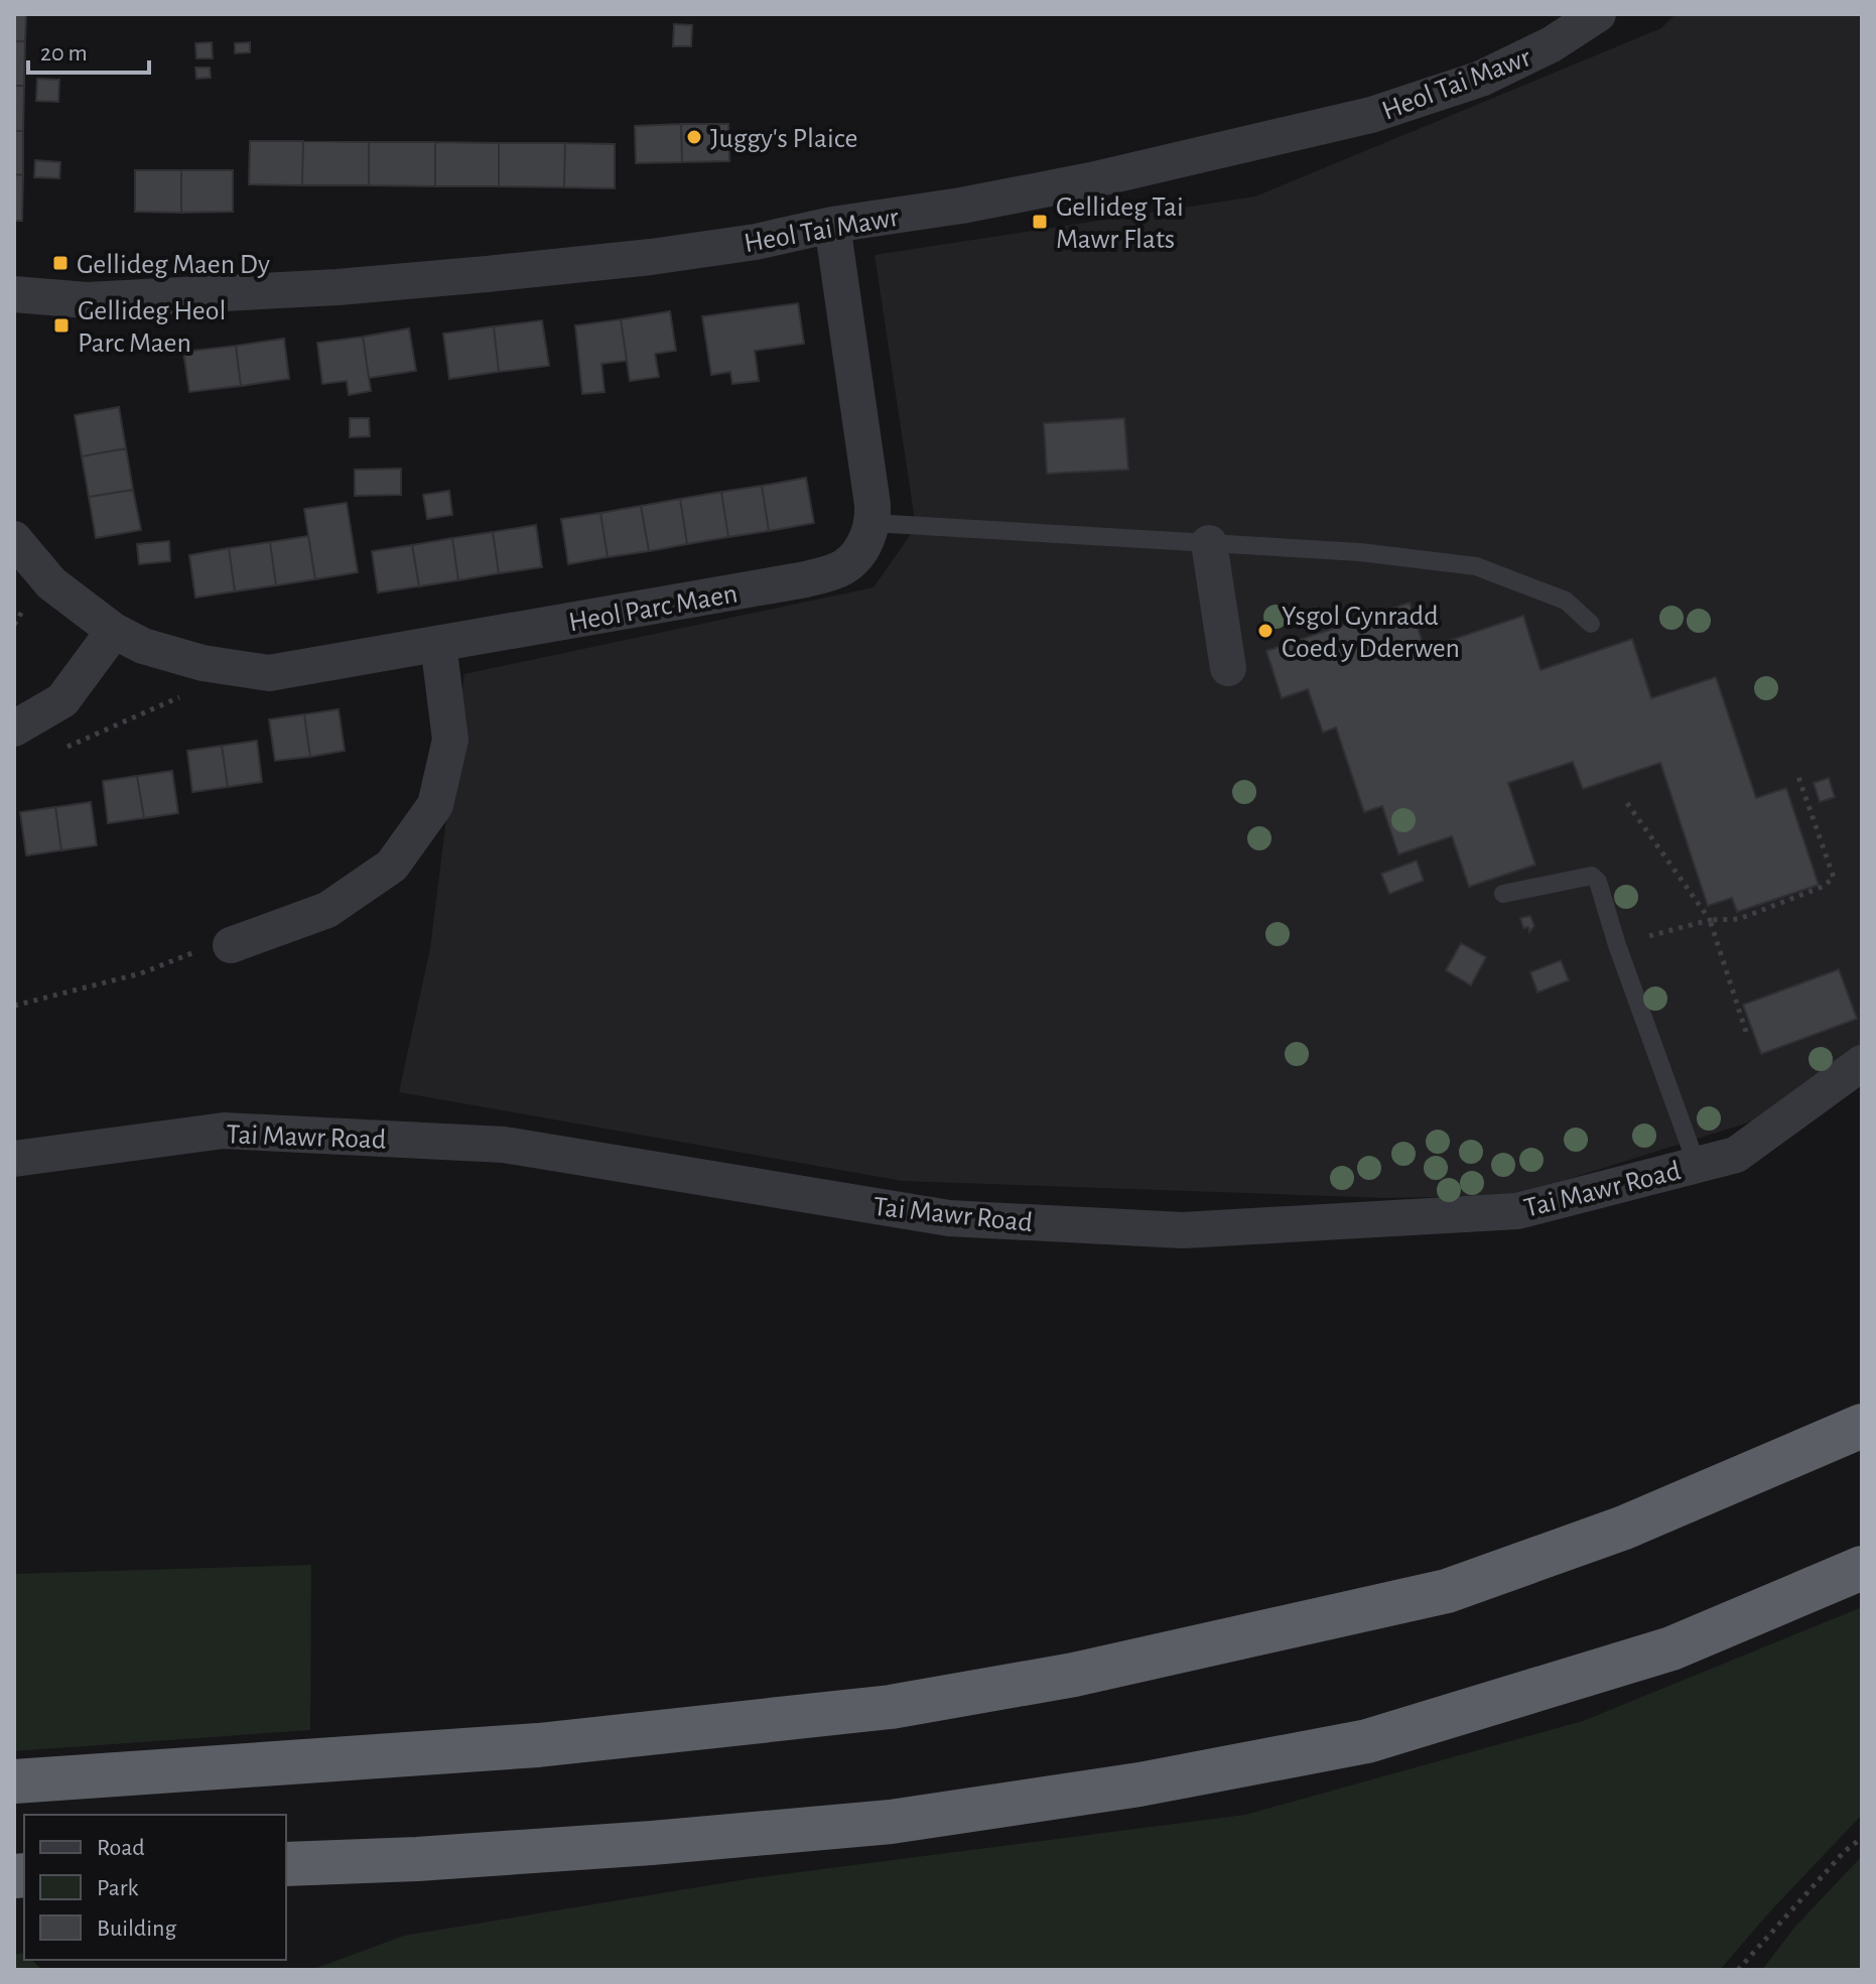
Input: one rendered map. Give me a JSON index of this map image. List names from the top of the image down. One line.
{"streets":{"street":["Heol Tai Mawr","Heol Parc Maen","Tai Mawr Road"]},"places":{"other":["Juggy's Plaice","Ysgol Gynradd Coed y Dderwen"],"transit":["Gellideg Tai Mawr Flats","Gellideg Maen Dy","Gellideg Heol Parc Maen"]},"legend":["Road","Park","Building"],"scale_bar":"20 m"}
